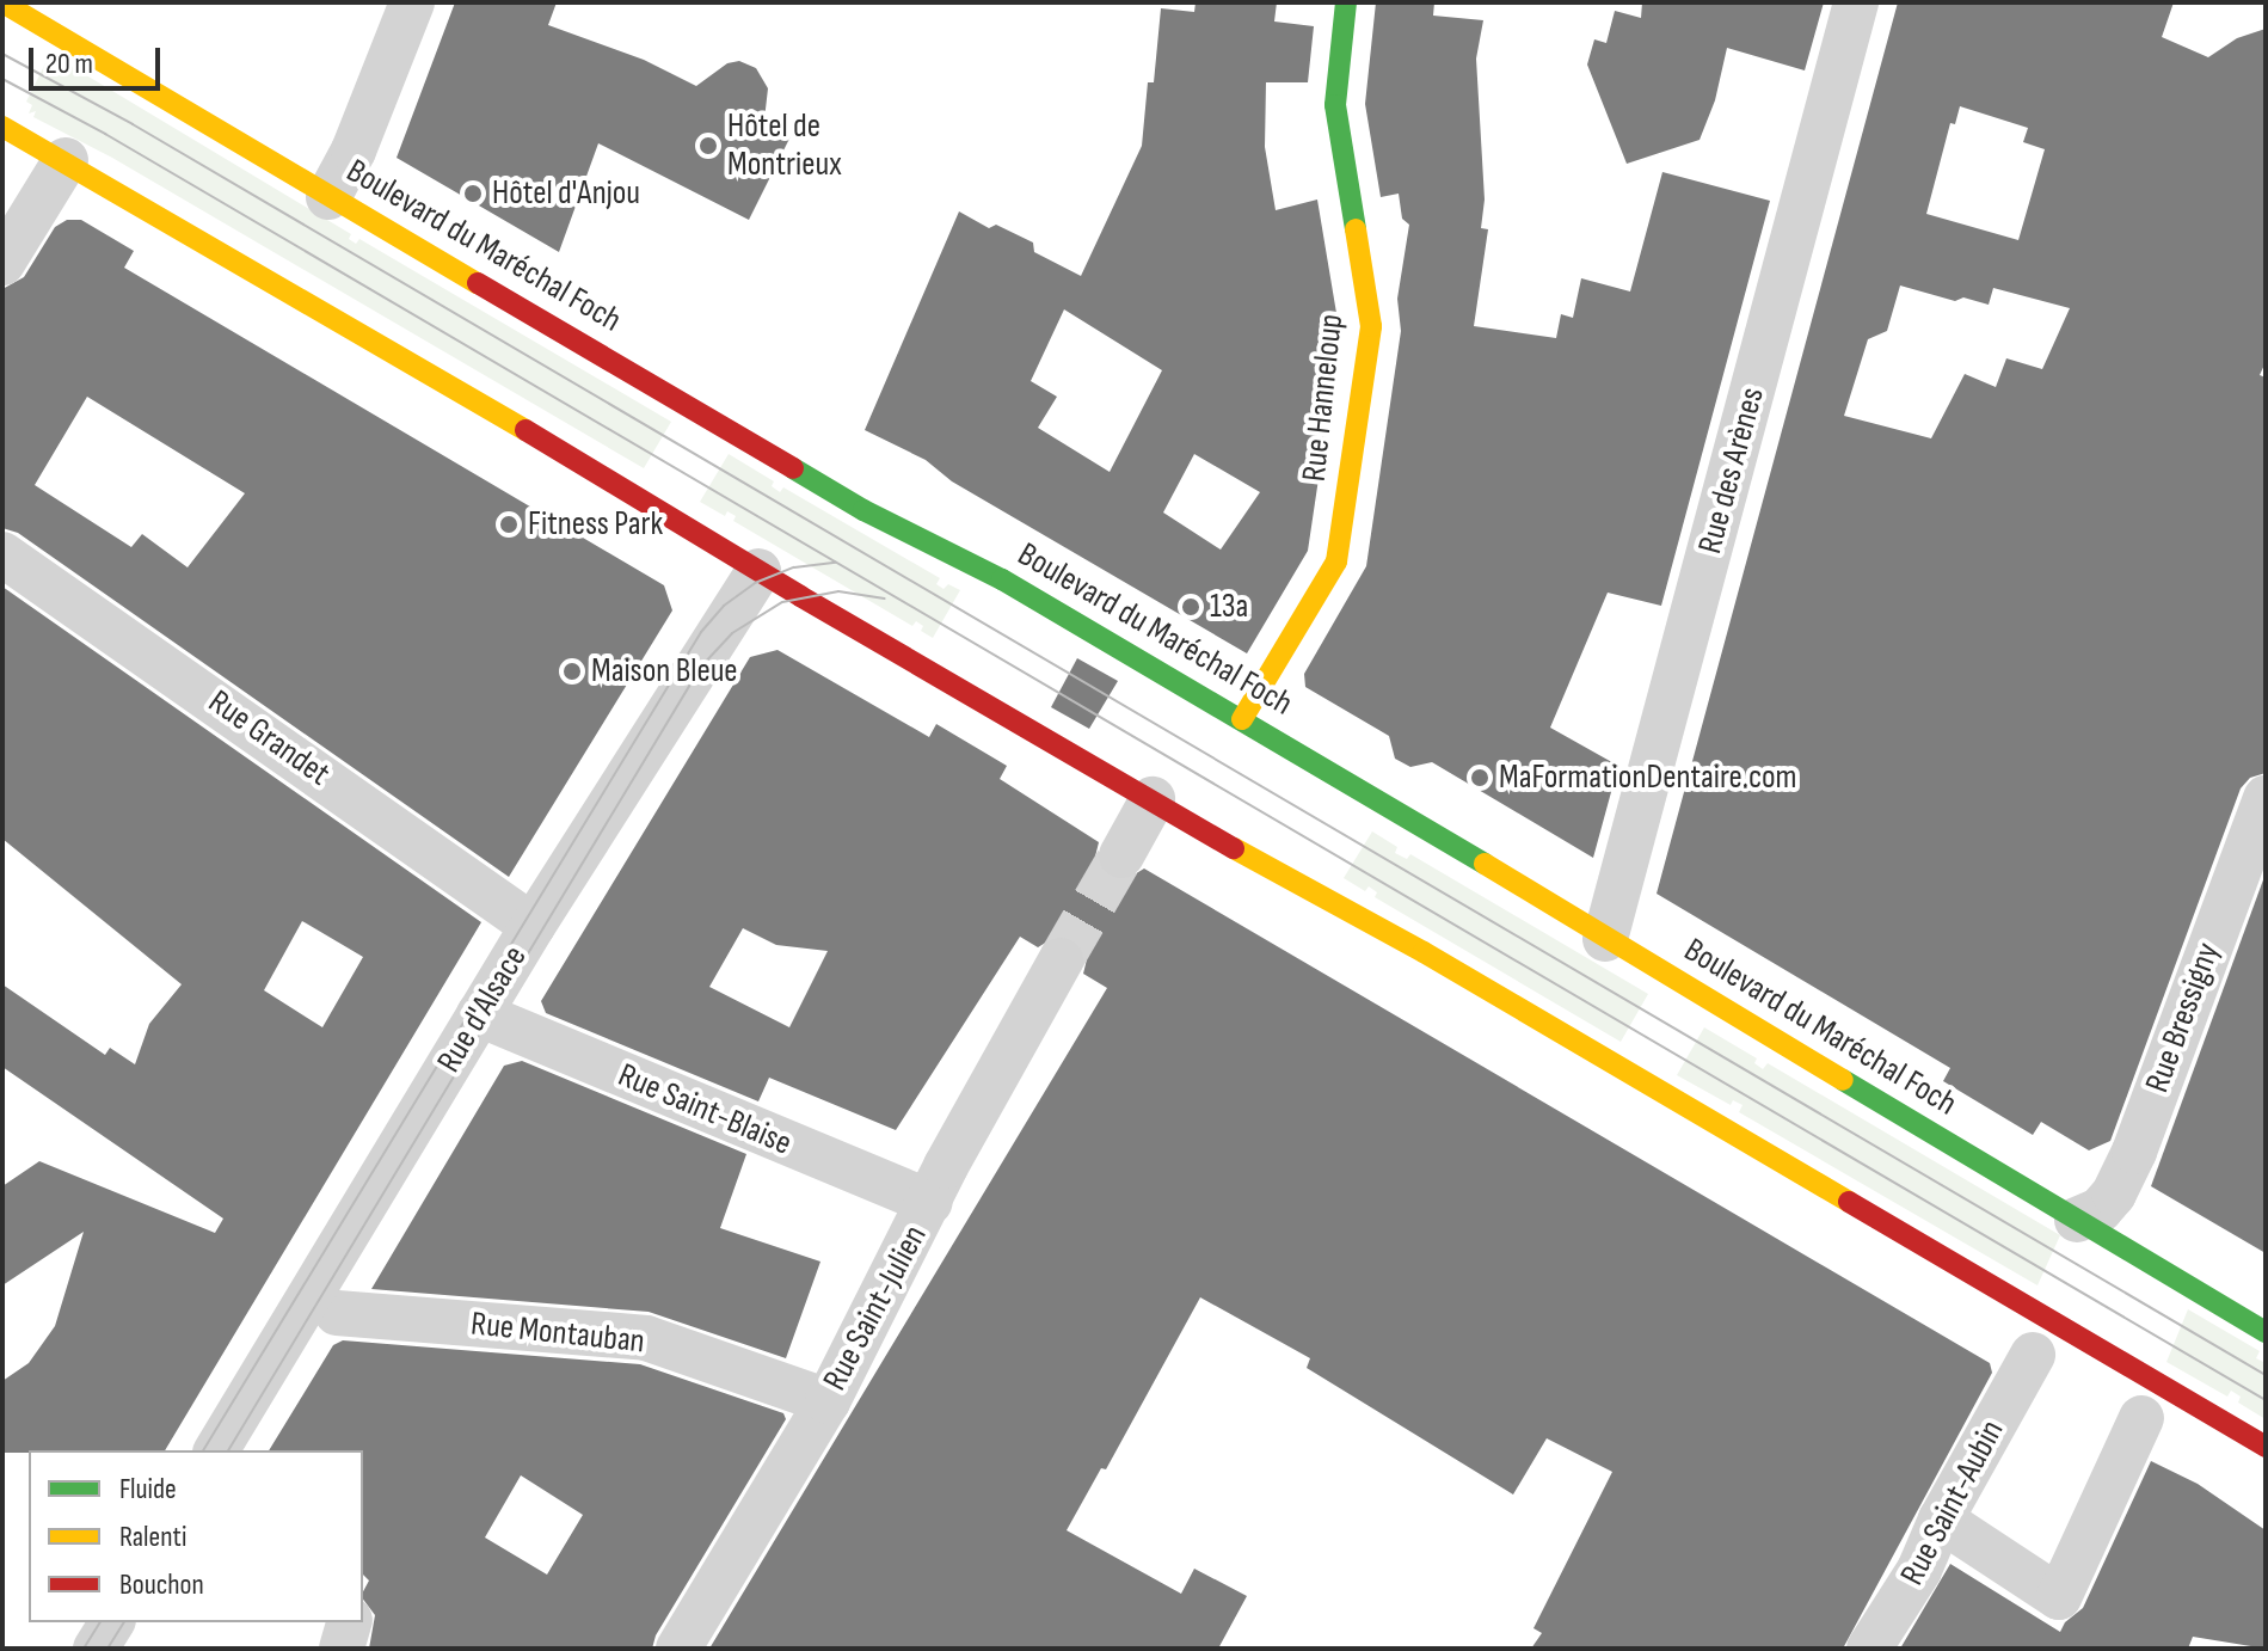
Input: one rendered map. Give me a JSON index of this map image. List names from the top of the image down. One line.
{"streets":{"main road":["Boulevard du Maréchal Foch","Rue Hanneloup"],"street":["Rue des Arènes","Rue Grandet","Rue d'Alsace","Rue Bressigny","Rue Saint-Blaise","Rue Saint-Julien","Rue Montauban","Rue Saint-Aubin"]},"crossings":[["Boulevard du Maréchal Foch","Rue Hanneloup"],["Boulevard du Maréchal Foch","Rue des Arènes"],["Boulevard du Maréchal Foch","Rue Bressigny"],["Rue Grandet","Rue d'Alsace"],["Rue d'Alsace","Rue Saint-Blaise"],["Rue Saint-Blaise","Rue Saint-Julien"],["Rue Saint-Julien","Rue Montauban"]],"places":["Hôtel de Montrieux","Hôtel d'Anjou","Fitness Park","13a","Maison Bleue","MaFormationDentaire.com"],"legend":["Fluide","Ralenti","Bouchon"],"scale_bar":"20 m"}
